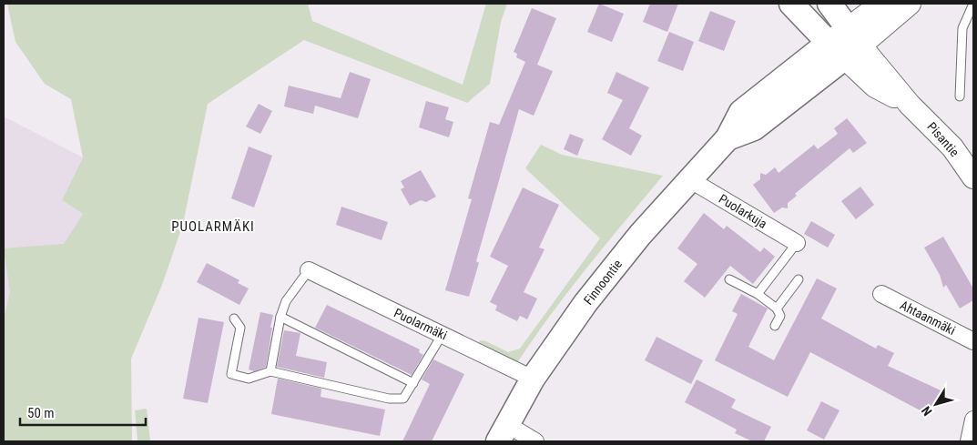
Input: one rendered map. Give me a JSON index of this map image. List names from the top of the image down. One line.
{"streets":{"main road":["Finnoontie"],"street":["Pisantie","Puolarkuja","Ahtaanmäki","Puolarmäki"]},"crossings":[["Pisantie","Finnoontie"],["Puolarkuja","Finnoontie"],["Finnoontie","Puolarmäki"]],"districts":["PUOLARMÄKI"],"scale_bar":"50 m","north":"bottom left"}
